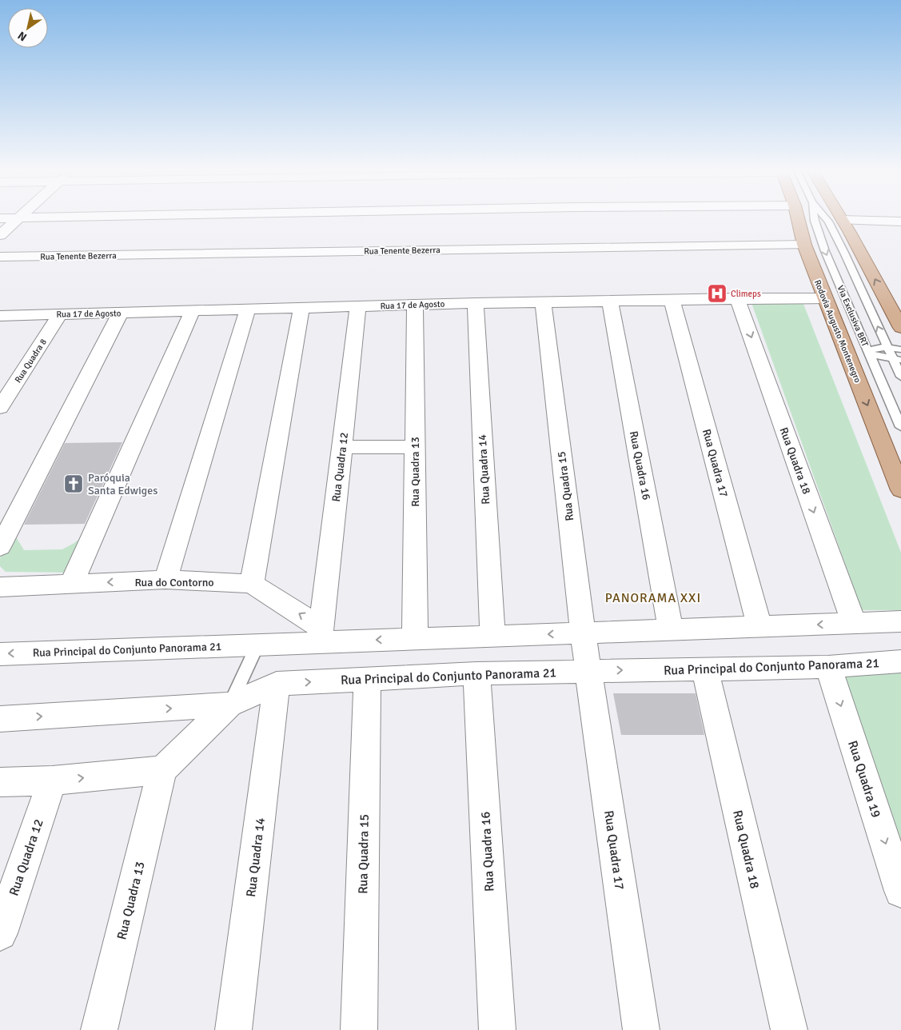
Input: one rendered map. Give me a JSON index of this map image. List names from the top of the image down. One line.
{"streets":{"main road":["Rodovia Augusto Montenegro"],"street":["Rua Tenente Bezerra","Rua 17 de Agosto","Rua Quadra 8","Rua Quadra 18","Rua Quadra 17","Rua Quadra 16","Rua Quadra 12","Rua Quadra 14","Rua Quadra 13","Rua Quadra 15","Rua do Contorno","Rua Principal do Conjunto Panorama 21","Rua Quadra 19"],"lane":["Via Exclusiva BRT"]},"crossings":[["Rua Tenente Bezerra","Rodovia Augusto Montenegro"],["Rua 17 de Agosto","Rodovia Augusto Montenegro"],["Rua 17 de Agosto","Rua Quadra 8"],["Rua 17 de Agosto","Rua Quadra 18"],["Rua 17 de Agosto","Rua Quadra 17"],["Rua 17 de Agosto","Rua Quadra 16"],["Rua 17 de Agosto","Rua Quadra 12"],["Rua 17 de Agosto","Rua Quadra 14"],["Rua 17 de Agosto","Rua Quadra 13"],["Rua 17 de Agosto","Rua Quadra 15"],["Rua Quadra 18","Rua Principal do Conjunto Panorama 21"],["Rua Quadra 17","Rua Quadra 15"],["Rua Quadra 17","Rua Principal do Conjunto Panorama 21"],["Rua Quadra 16","Rua Principal do Conjunto Panorama 21"],["Rua Quadra 12","Rua do Contorno"],["Rua Quadra 12","Rua Principal do Conjunto Panorama 21"],["Rua Quadra 14","Rua Principal do Conjunto Panorama 21"],["Rua Quadra 13","Rua Principal do Conjunto Panorama 21"],["Rua Quadra 15","Rua Principal do Conjunto Panorama 21"],["Rua do Contorno","Rua Principal do Conjunto Panorama 21"],["Rua Principal do Conjunto Panorama 21","Rua Quadra 19"]],"one_way":["Rodovia Augusto Montenegro","Rua Quadra 18","Rua Quadra 19"],"districts":["PANORAMA XXI"],"places":{"hospital":["Climeps"],"church":["Paróquia Santa Edwiges"]},"north":"bottom left"}
